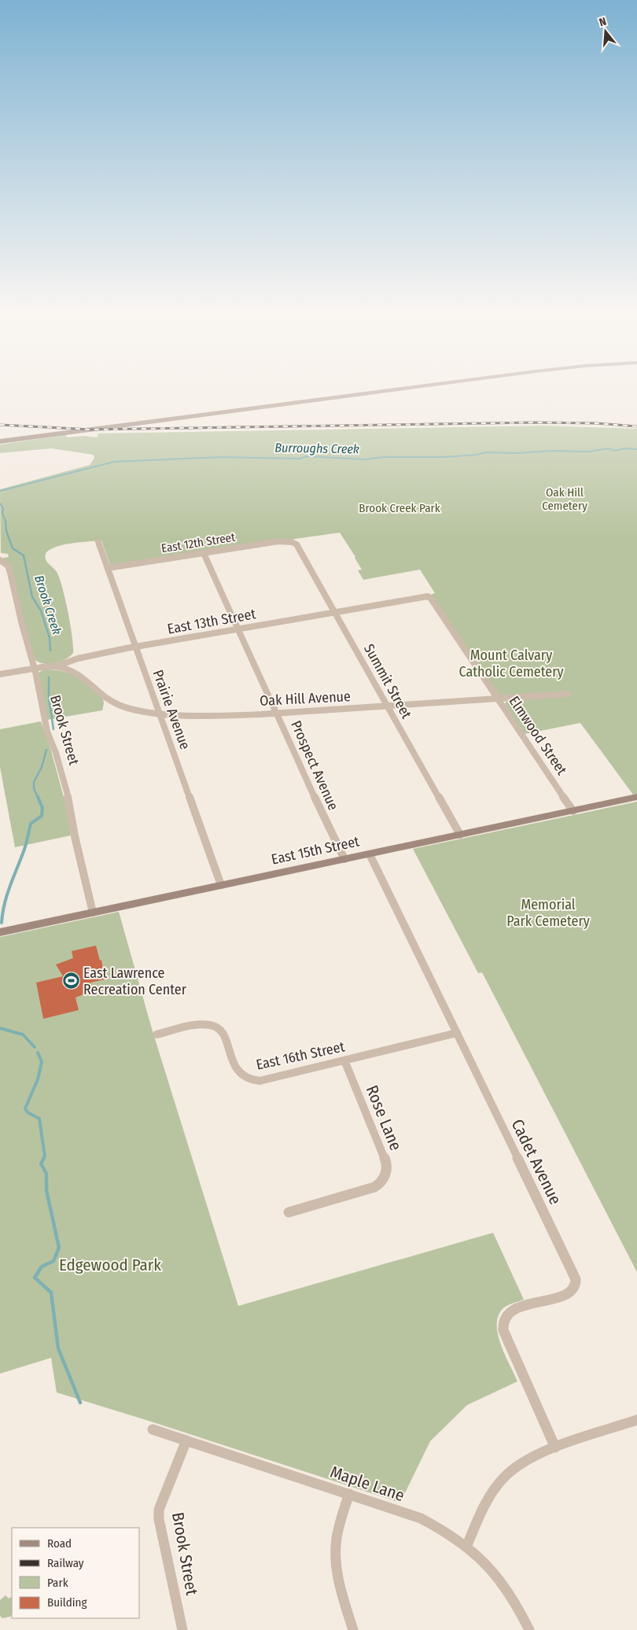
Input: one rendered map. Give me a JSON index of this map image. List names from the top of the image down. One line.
{"streets":{"street":["East 12th Street","East 13th Street","Summit Street","Oak Hill Avenue","Prairie Avenue","Brook Street","Elmwood Street","Prospect Avenue","East 15th Street","East 16th Street","Rose Lane","Cadet Avenue","Maple Lane"]},"crossings":[["East 12th Street","Summit Street"],["East 12th Street","Prairie Avenue"],["East 12th Street","Prospect Avenue"],["East 13th Street","Summit Street"],["East 13th Street","Oak Hill Avenue"],["East 13th Street","Prairie Avenue"],["East 13th Street","Brook Street"],["East 13th Street","Elmwood Street"],["East 13th Street","Prospect Avenue"],["Summit Street","Oak Hill Avenue"],["Summit Street","East 15th Street"],["Oak Hill Avenue","Prairie Avenue"],["Oak Hill Avenue","Elmwood Street"],["Oak Hill Avenue","Prospect Avenue"],["Prairie Avenue","East 15th Street"],["Brook Street","East 15th Street"],["Brook Street","Maple Lane"],["Elmwood Street","East 15th Street"],["Prospect Avenue","East 15th Street"],["East 15th Street","Cadet Avenue"],["East 16th Street","Rose Lane"],["East 16th Street","Cadet Avenue"]],"water":["Burroughs Creek","Brook Creek"],"parks":["Oak Hill Cemetery","Brook Creek Park","Mount Calvary Catholic Cemetery","Memorial Park Cemetery","Edgewood Park"],"places":{"sports":["East Lawrence Recreation Center"]},"legend":["Road","Railway","Park","Building"],"north":"top"}
